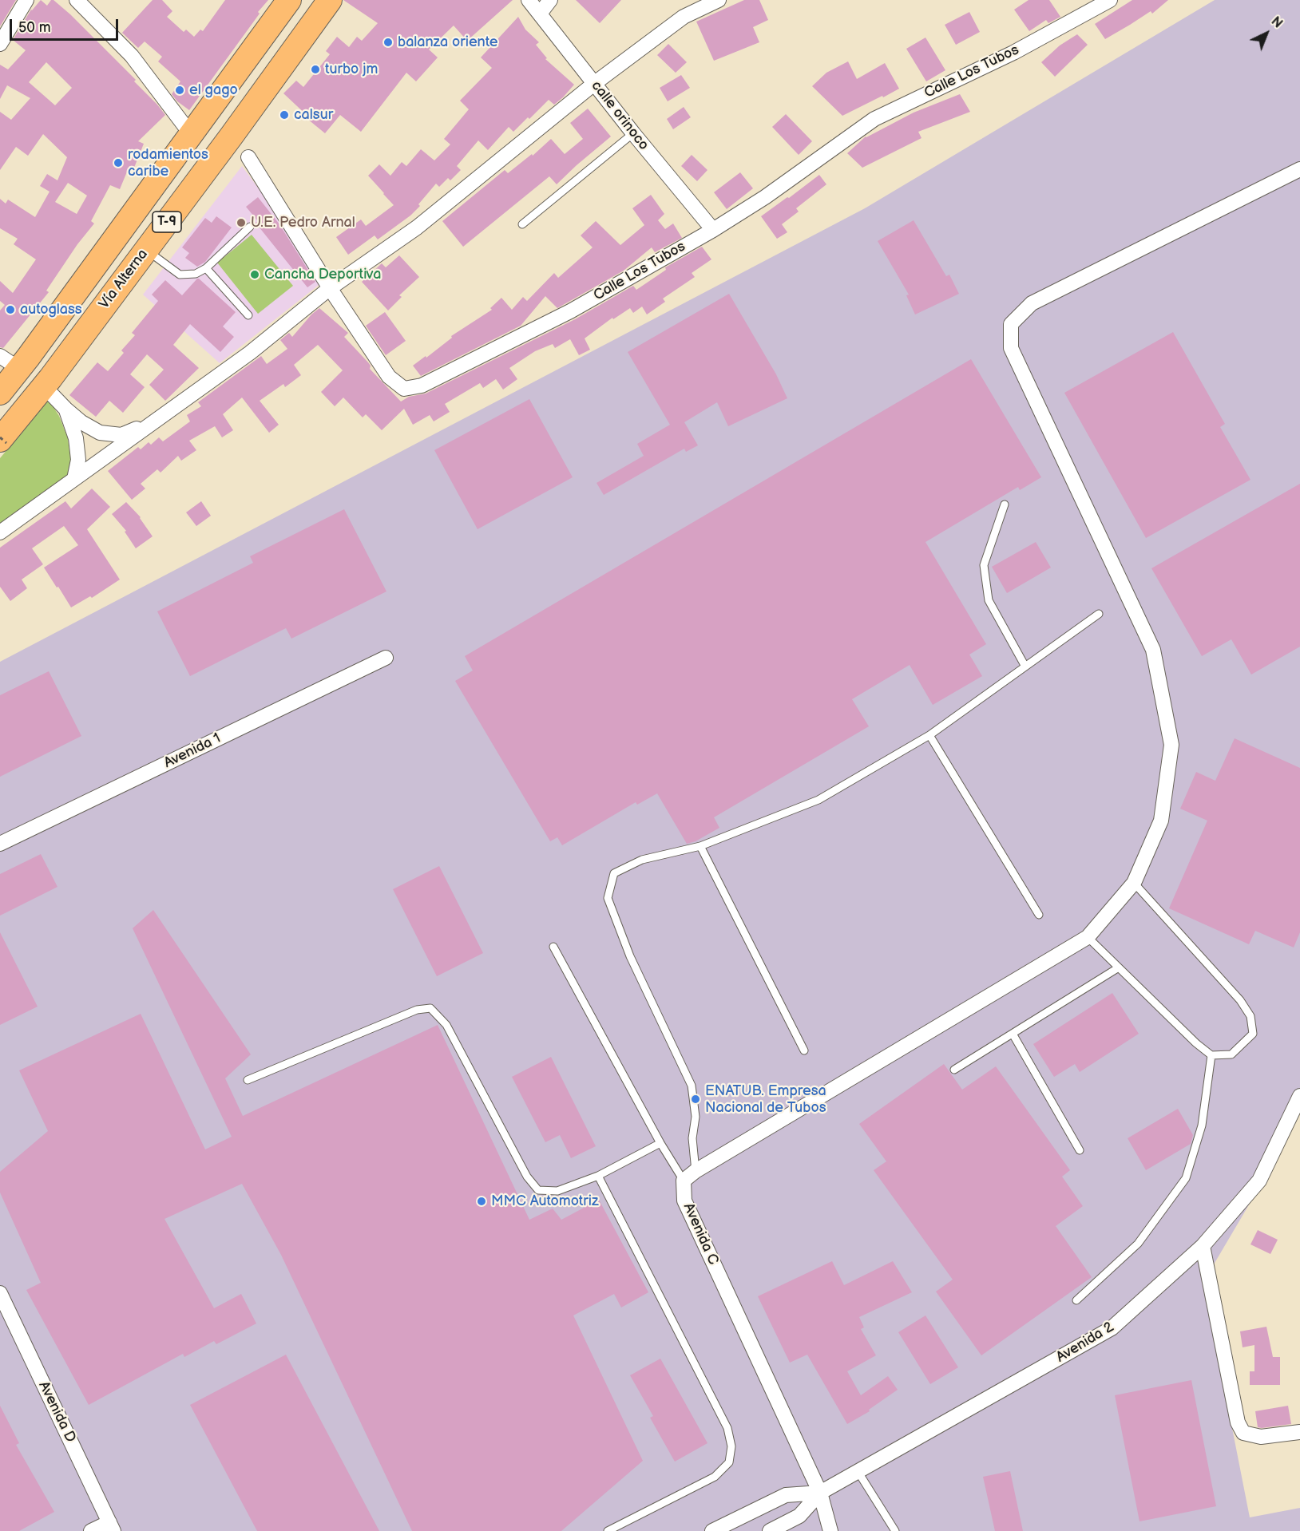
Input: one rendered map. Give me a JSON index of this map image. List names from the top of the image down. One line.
{"streets":{"highway":["T-9","Vía Alterna"],"street":["Calle Los Tubos","calle orinoco","Avenida 1","Avenida C","Avenida 2","Avenida D"]},"crossings":[["Calle Los Tubos","calle orinoco"],["Avenida C","Avenida 2"]],"places":["balanza oriente","turbo jm","el gago","calsur","rodamientos caribe","U.E. Pedro Arnal","Cancha Deportiva","autoglass","ENATUB. Empresa Nacional de Tubos","MMC Automotriz"],"scale_bar":"50 m","north":"top right"}
